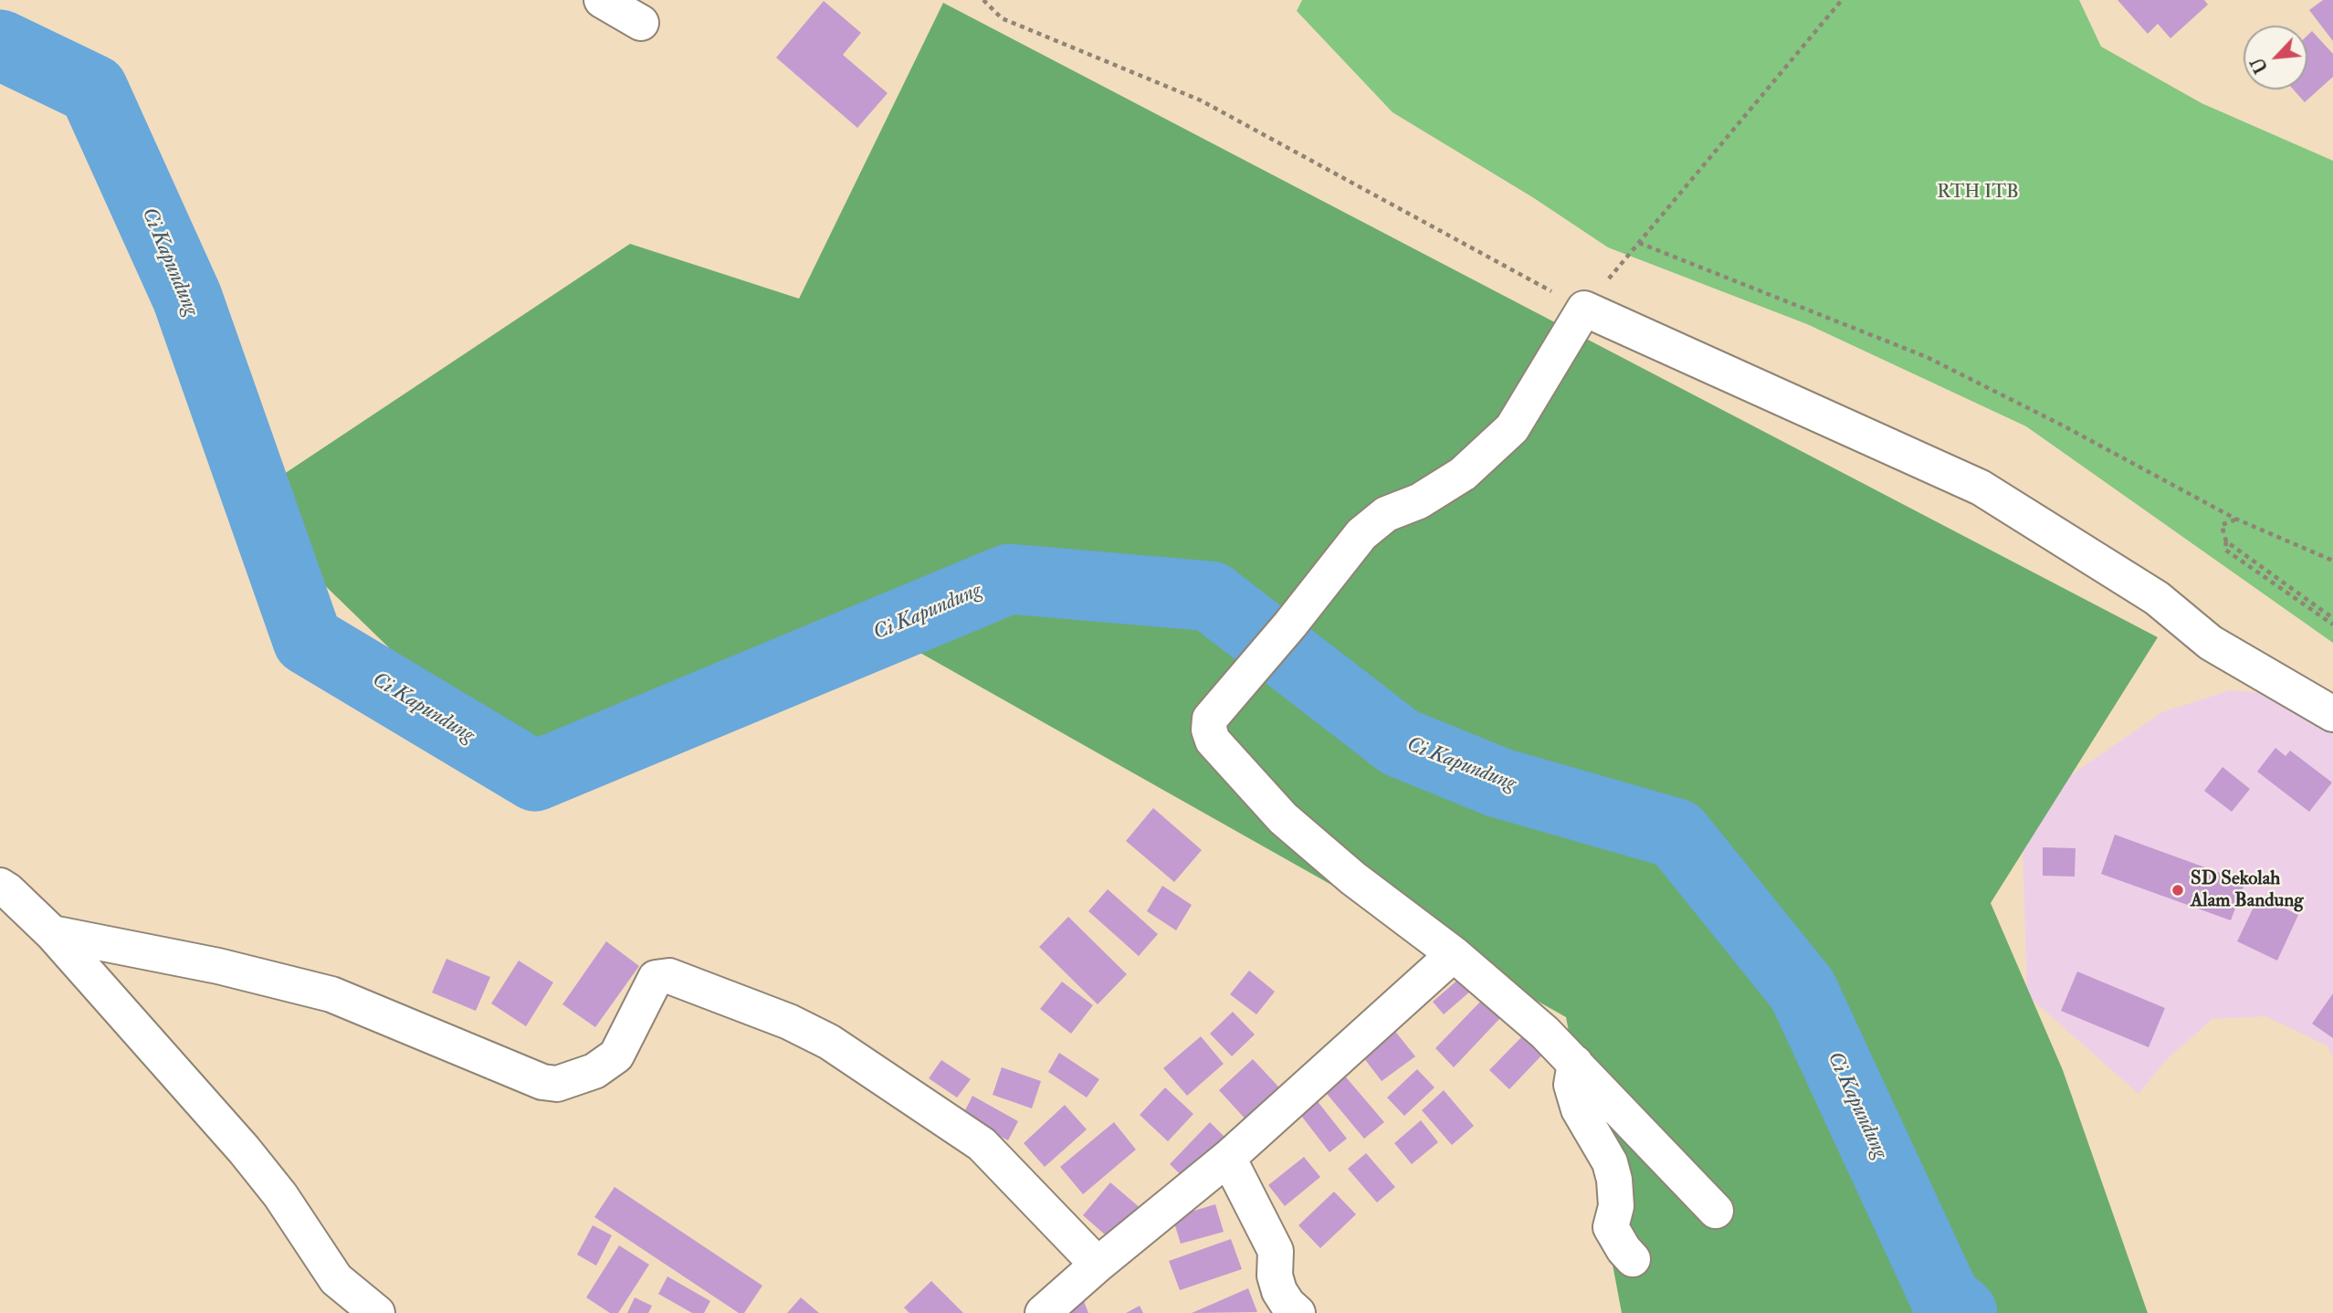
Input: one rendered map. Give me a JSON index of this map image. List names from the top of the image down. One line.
{"water":["Ci Kapundung"],"parks":["RTH ITB"],"places":["SD Sekolah Alam Bandung"],"north":"bottom left"}
